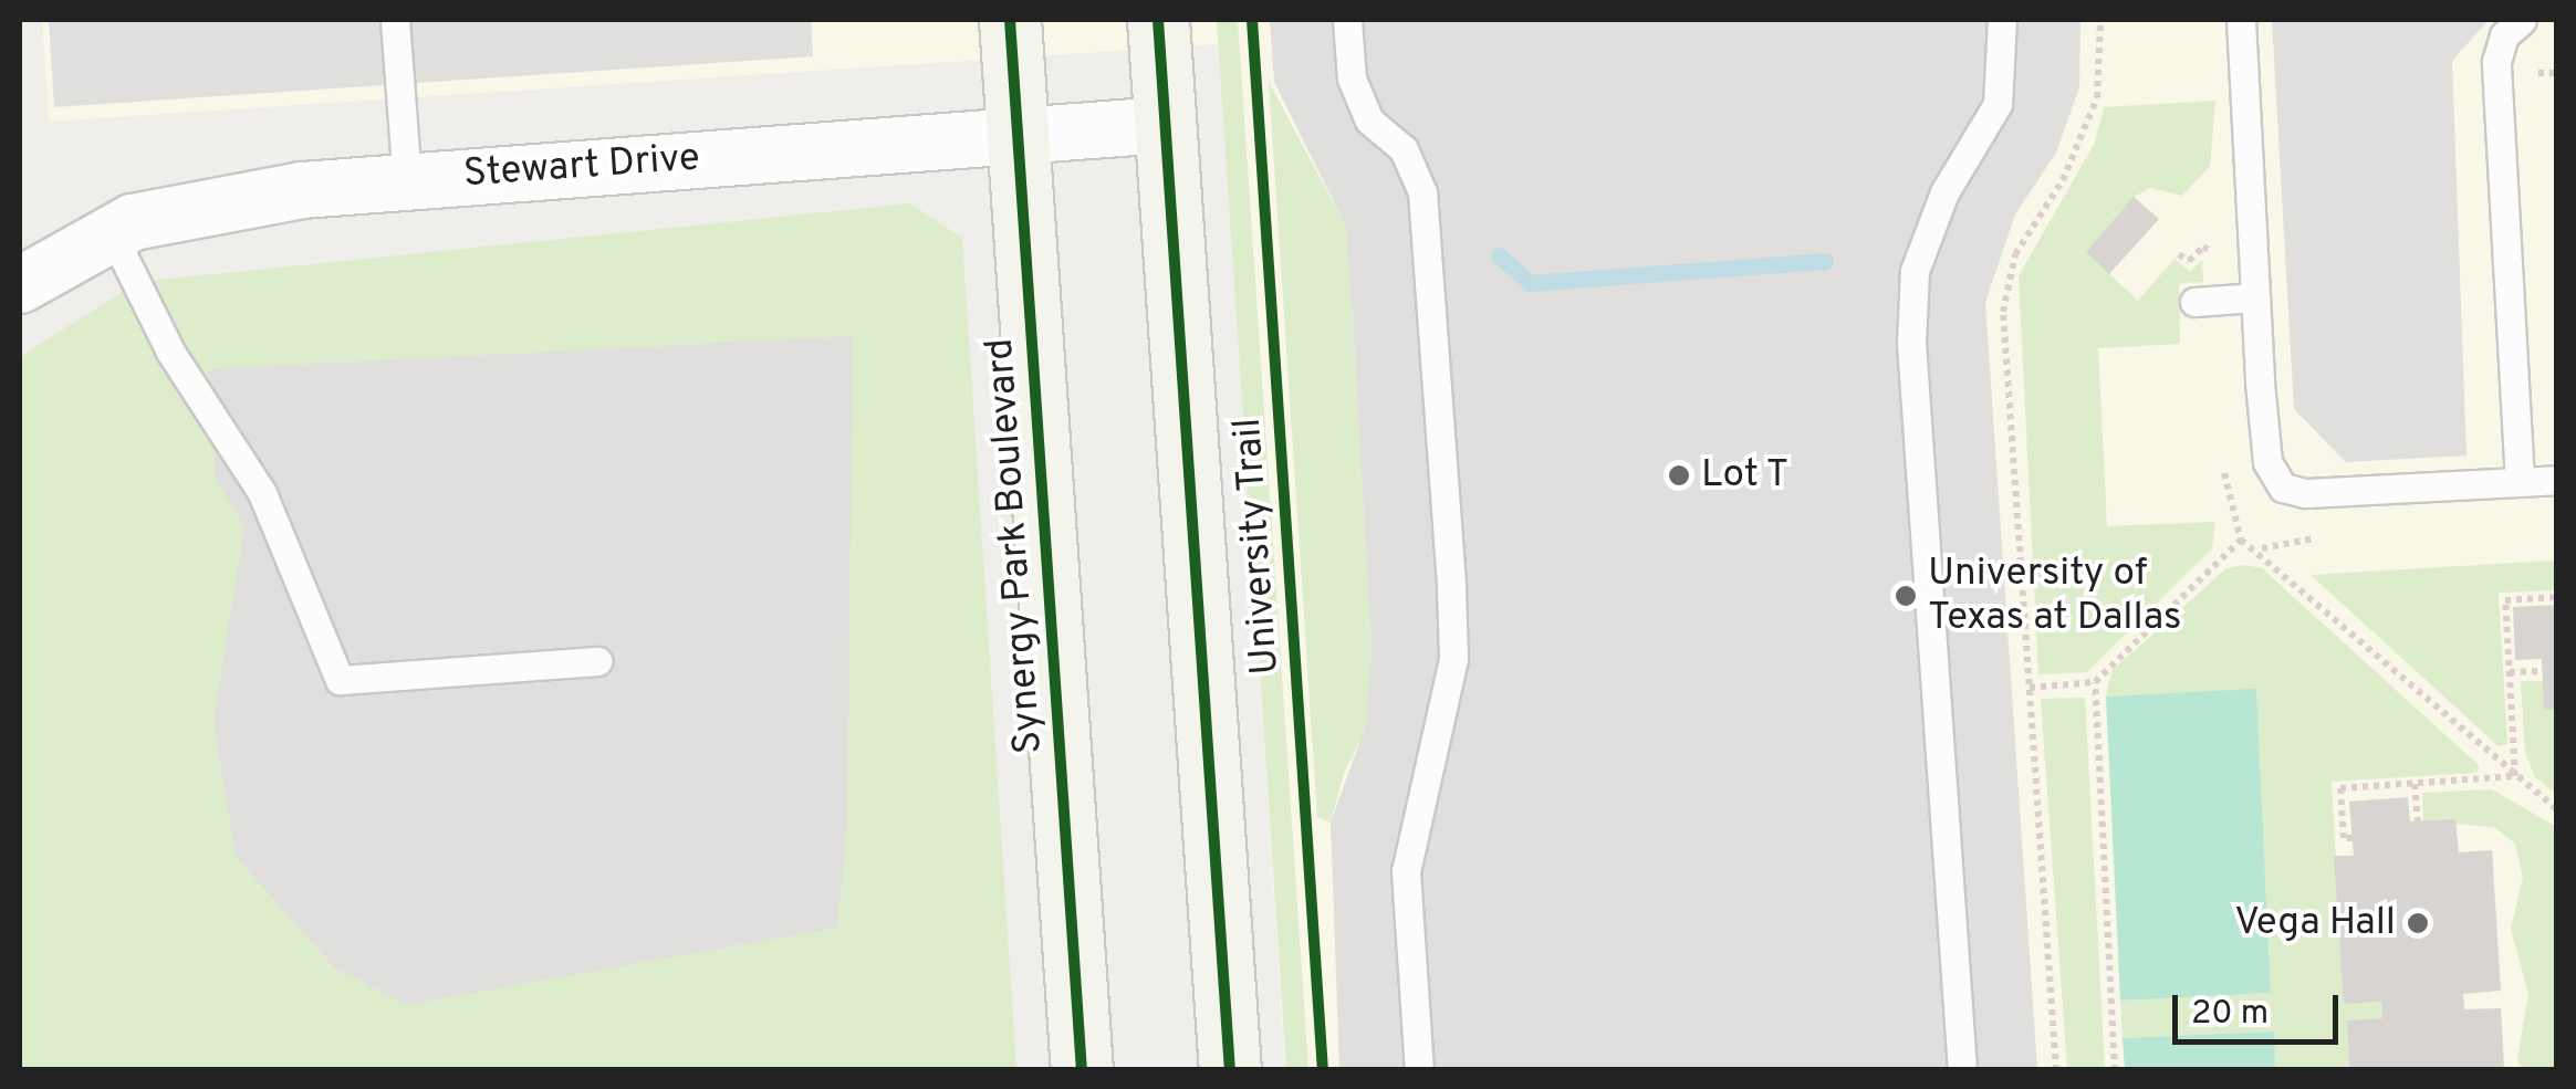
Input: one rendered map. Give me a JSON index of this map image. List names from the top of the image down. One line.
{"streets":{"street":["Stewart Drive","Synergy Park Boulevard"],"cycle path":["University Trail"]},"crossings":[["Stewart Drive","Synergy Park Boulevard"]],"places":["Lot T","University of Texas at Dallas","Vega Hall"],"scale_bar":"20 m"}
